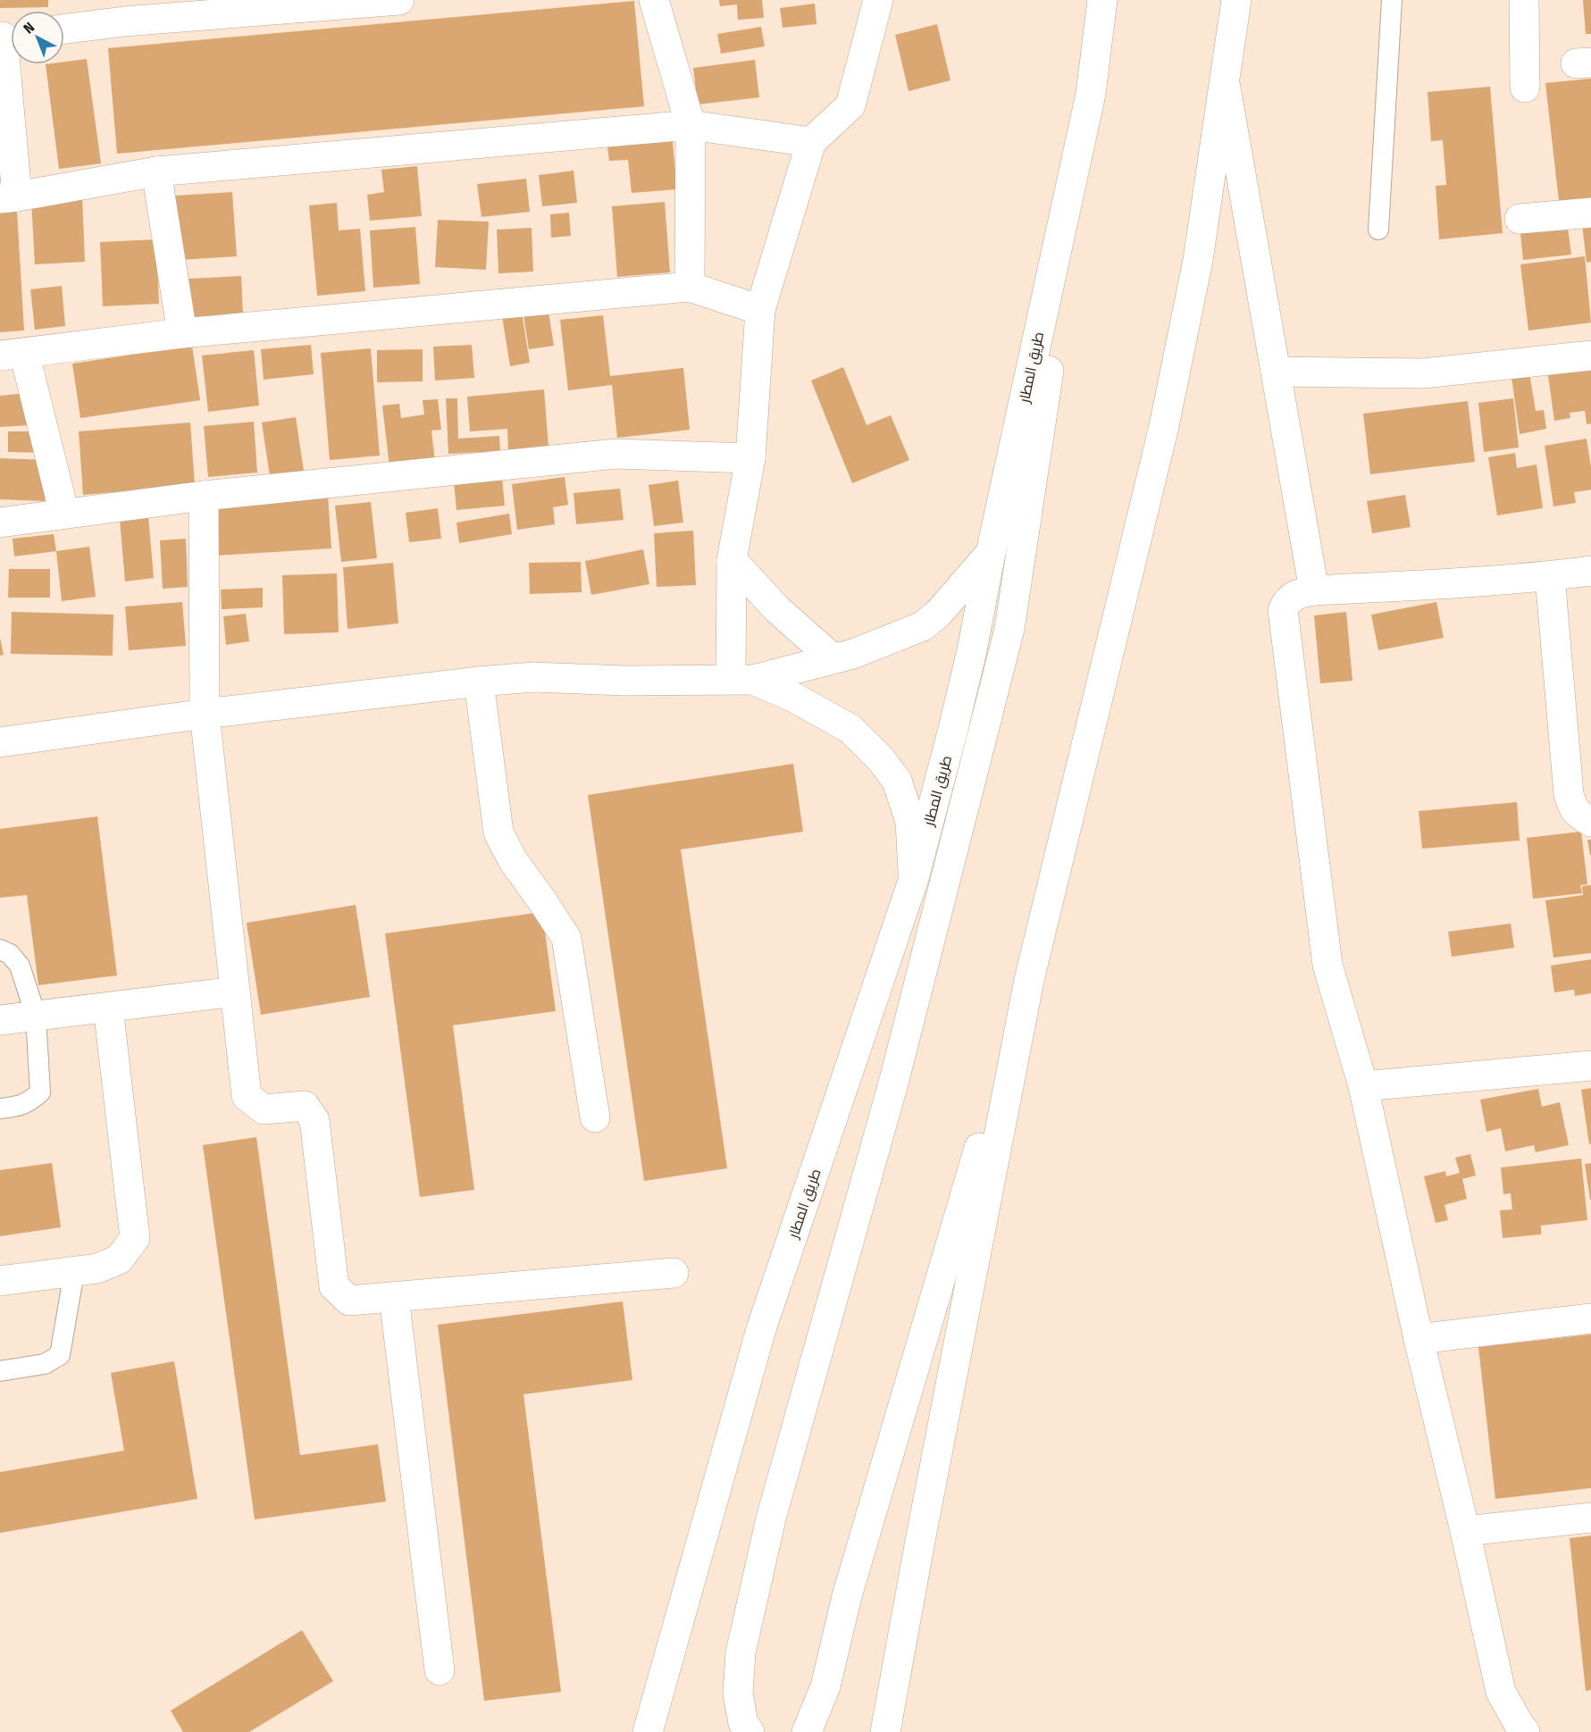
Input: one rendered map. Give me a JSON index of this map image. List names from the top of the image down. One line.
{"streets":{"main road":["طريق المطار"]},"north":"top left"}
